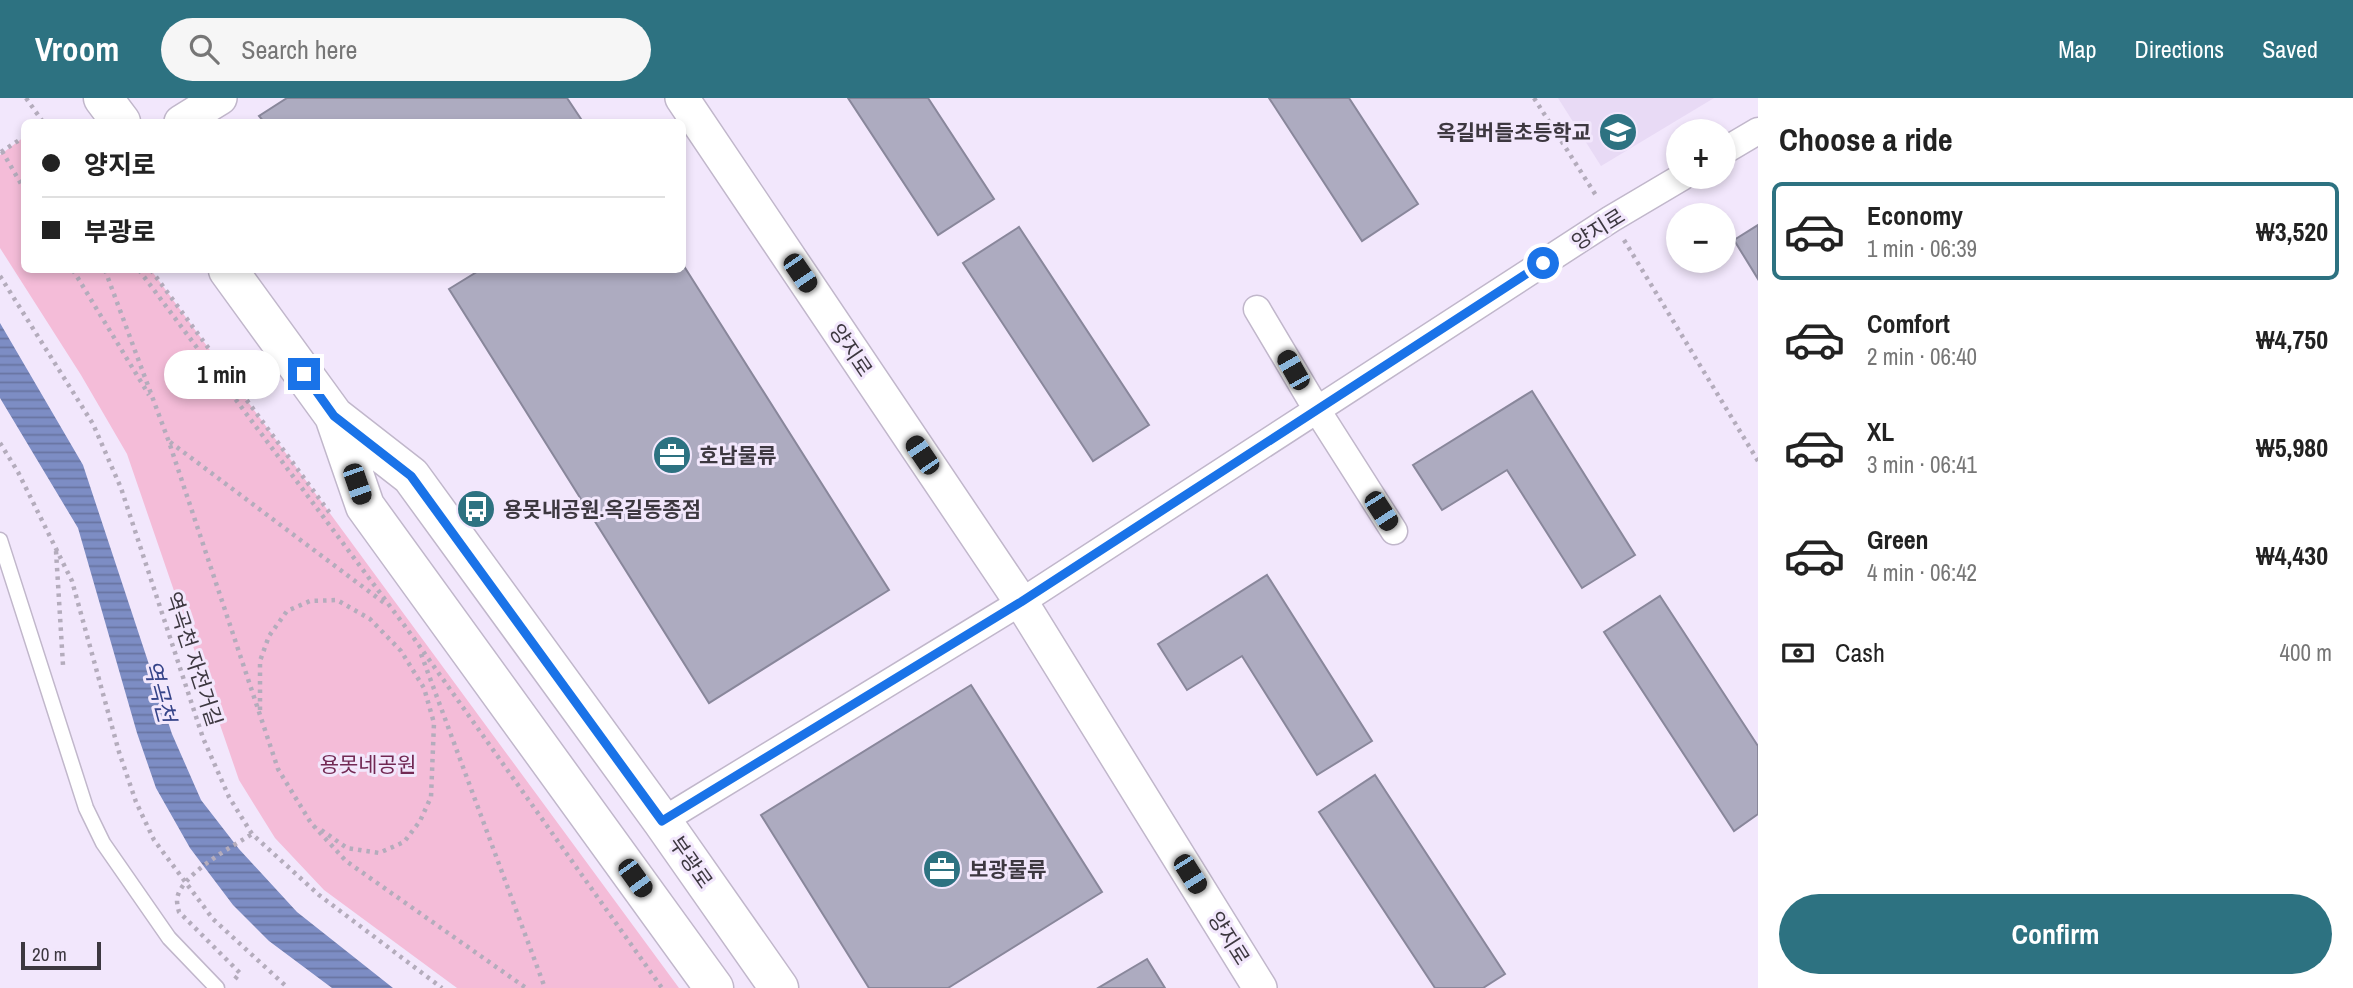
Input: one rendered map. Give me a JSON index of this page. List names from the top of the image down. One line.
{"streets":{"main road":["부광로"],"street":["양지로"],"path":["역곡천 자전거길"]},"crossings":[["양지로","부광로"]],"water":["역곡천"],"parks":["용못네공원"],"places":{"school or university":["옥길버들초등학교"],"office":["호남물류","보광물류"],"bus stop":["용못내공원.옥길동종점"]},"scale_bar":"20 m","page":{"header":"Vroom","search":"Search here","nav":["Map","Directions","Saved"],"heading":"Choose a ride","map_buttons":["+","−"],"banner":["양지로","부광로"],"list":[{"name":"Economy","note":"1 min · 06:39","value":"₩3,520"},{"name":"Comfort","note":"2 min · 06:40","value":"₩4,750"},{"name":"XL","note":"3 min · 06:41","value":"₩5,980"},{"name":"Green","note":"4 min · 06:42","value":"₩4,430"}],"bubble":"1 min","pay":["Cash","400 m"],"buttons":"Confirm","scale":"20 m"}}
